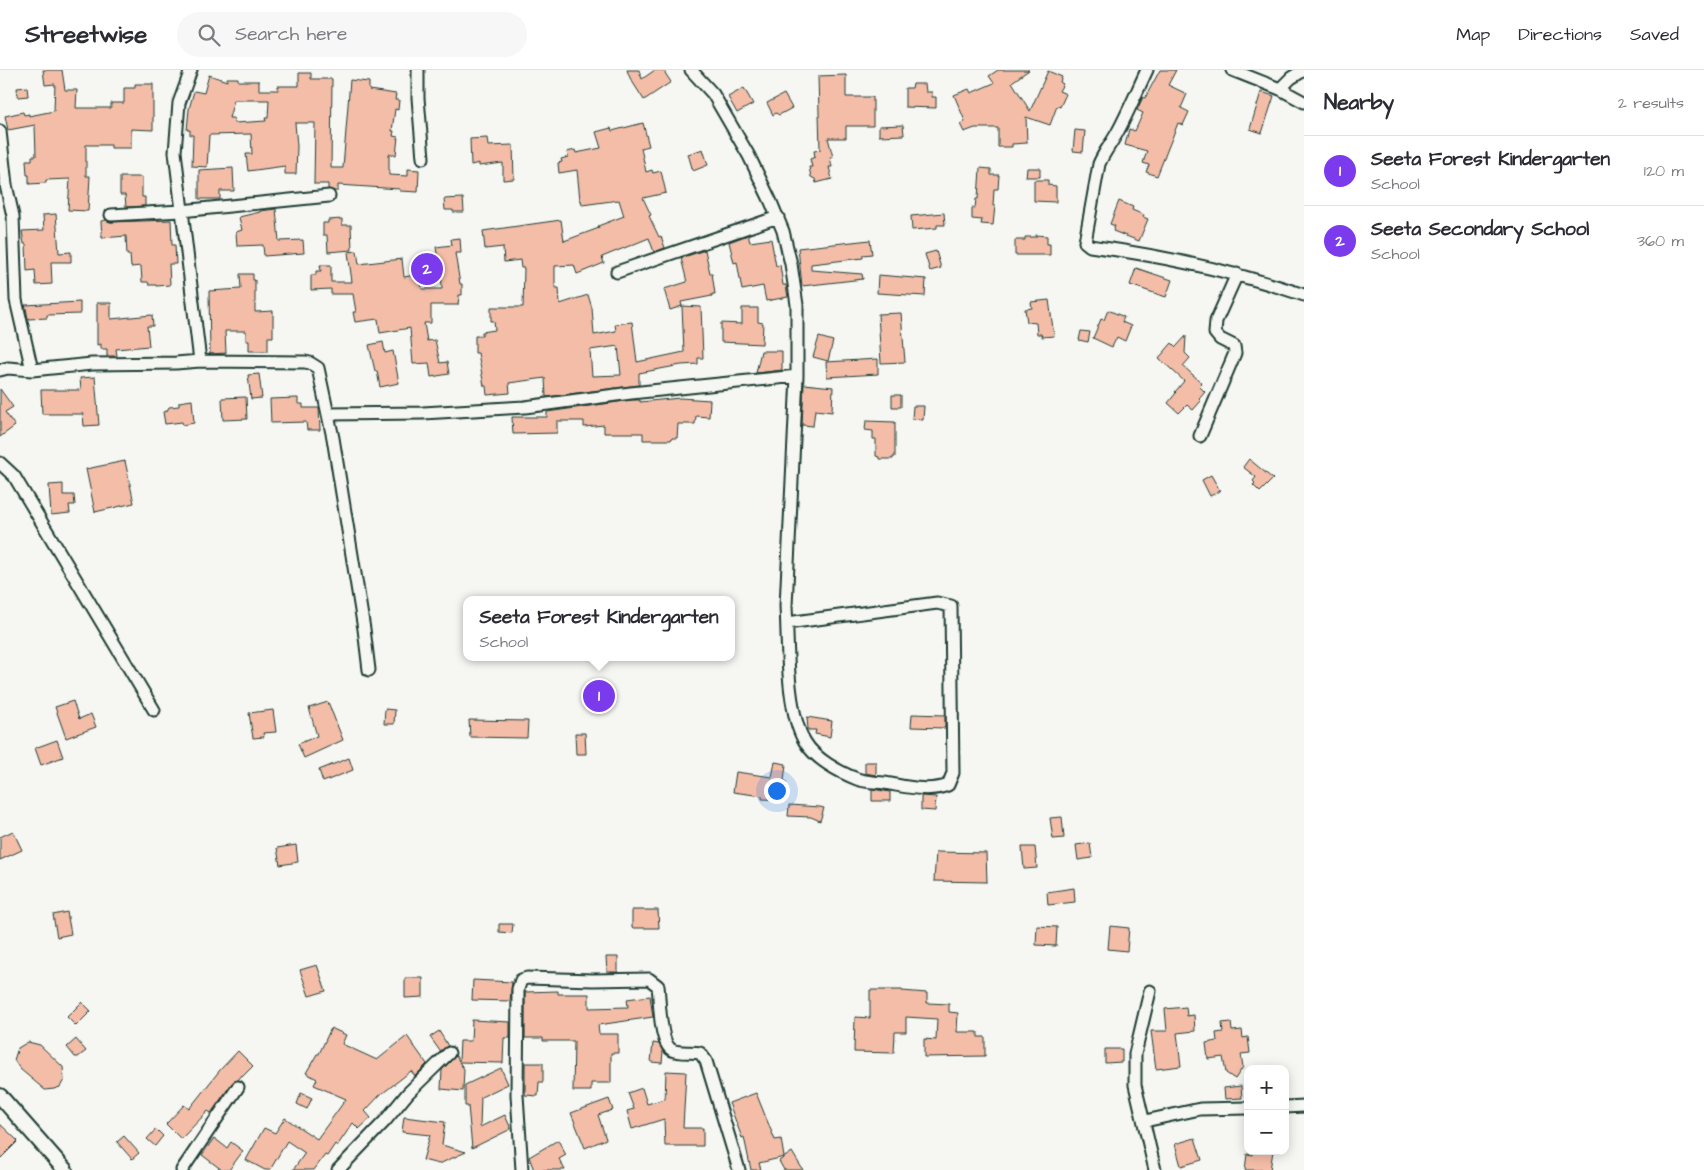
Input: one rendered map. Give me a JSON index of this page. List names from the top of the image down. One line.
{"page":{"header":"Streetwise","search":"Search here","nav":["Map","Directions","Saved"],"heading":["Nearby","2 results"],"list":[{"mark":"1","name":"Seeta Forest Kindergarten","note":"School","value":"120 m"},{"mark":"2","name":"Seeta Secondary School","note":"School","value":"360 m"}],"pins":["2","1"],"popup":["Seeta Forest Kindergarten","School"],"map_buttons":["+","−"]}}
